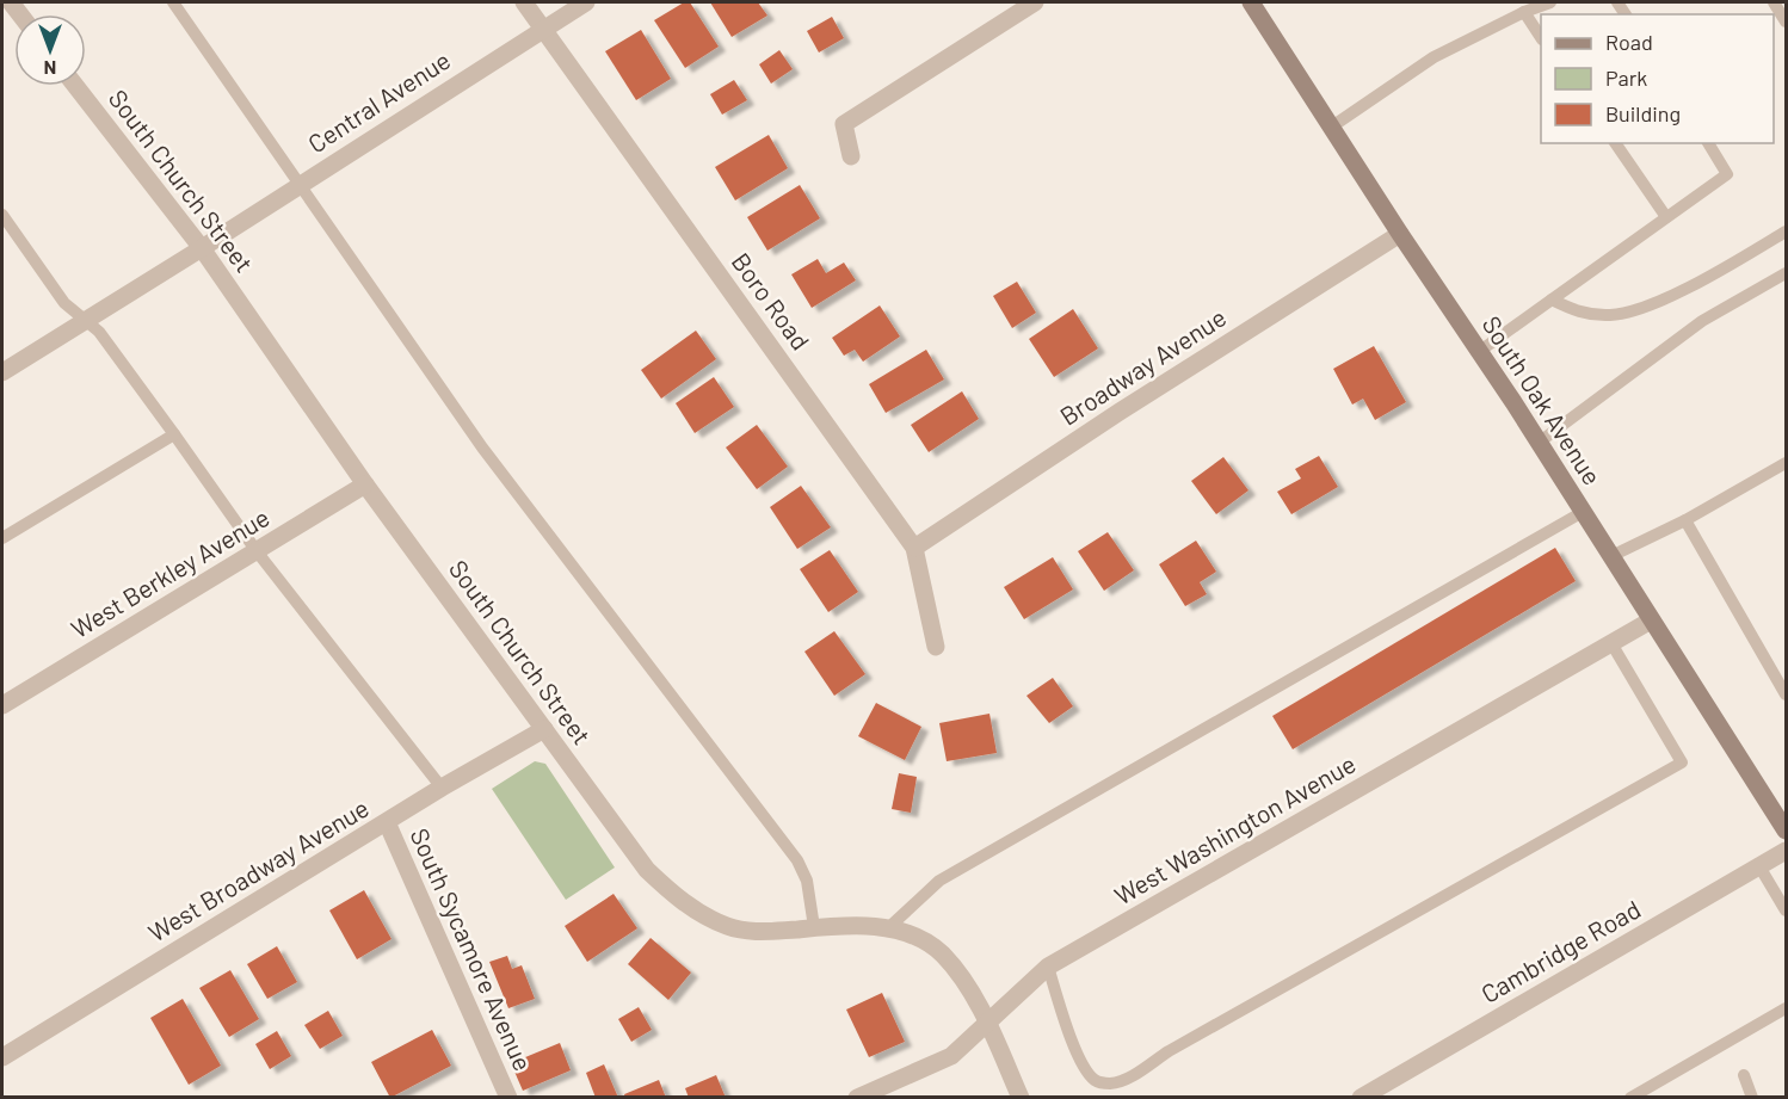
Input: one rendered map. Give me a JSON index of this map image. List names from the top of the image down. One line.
{"streets":{"main road":["South Oak Avenue"],"street":["Central Avenue","South Church Street","Boro Road","Broadway Avenue","West Berkley Avenue","West Washington Avenue","West Broadway Avenue","South Sycamore Avenue","Cambridge Road"]},"crossings":[["Central Avenue","South Church Street"],["Central Avenue","Boro Road"],["South Church Street","West Berkley Avenue"],["South Church Street","West Washington Avenue"],["South Church Street","West Broadway Avenue"],["Boro Road","Broadway Avenue"],["Broadway Avenue","South Oak Avenue"],["South Oak Avenue","West Washington Avenue"],["West Broadway Avenue","South Sycamore Avenue"]],"legend":["Road","Park","Building"],"north":"bottom"}
